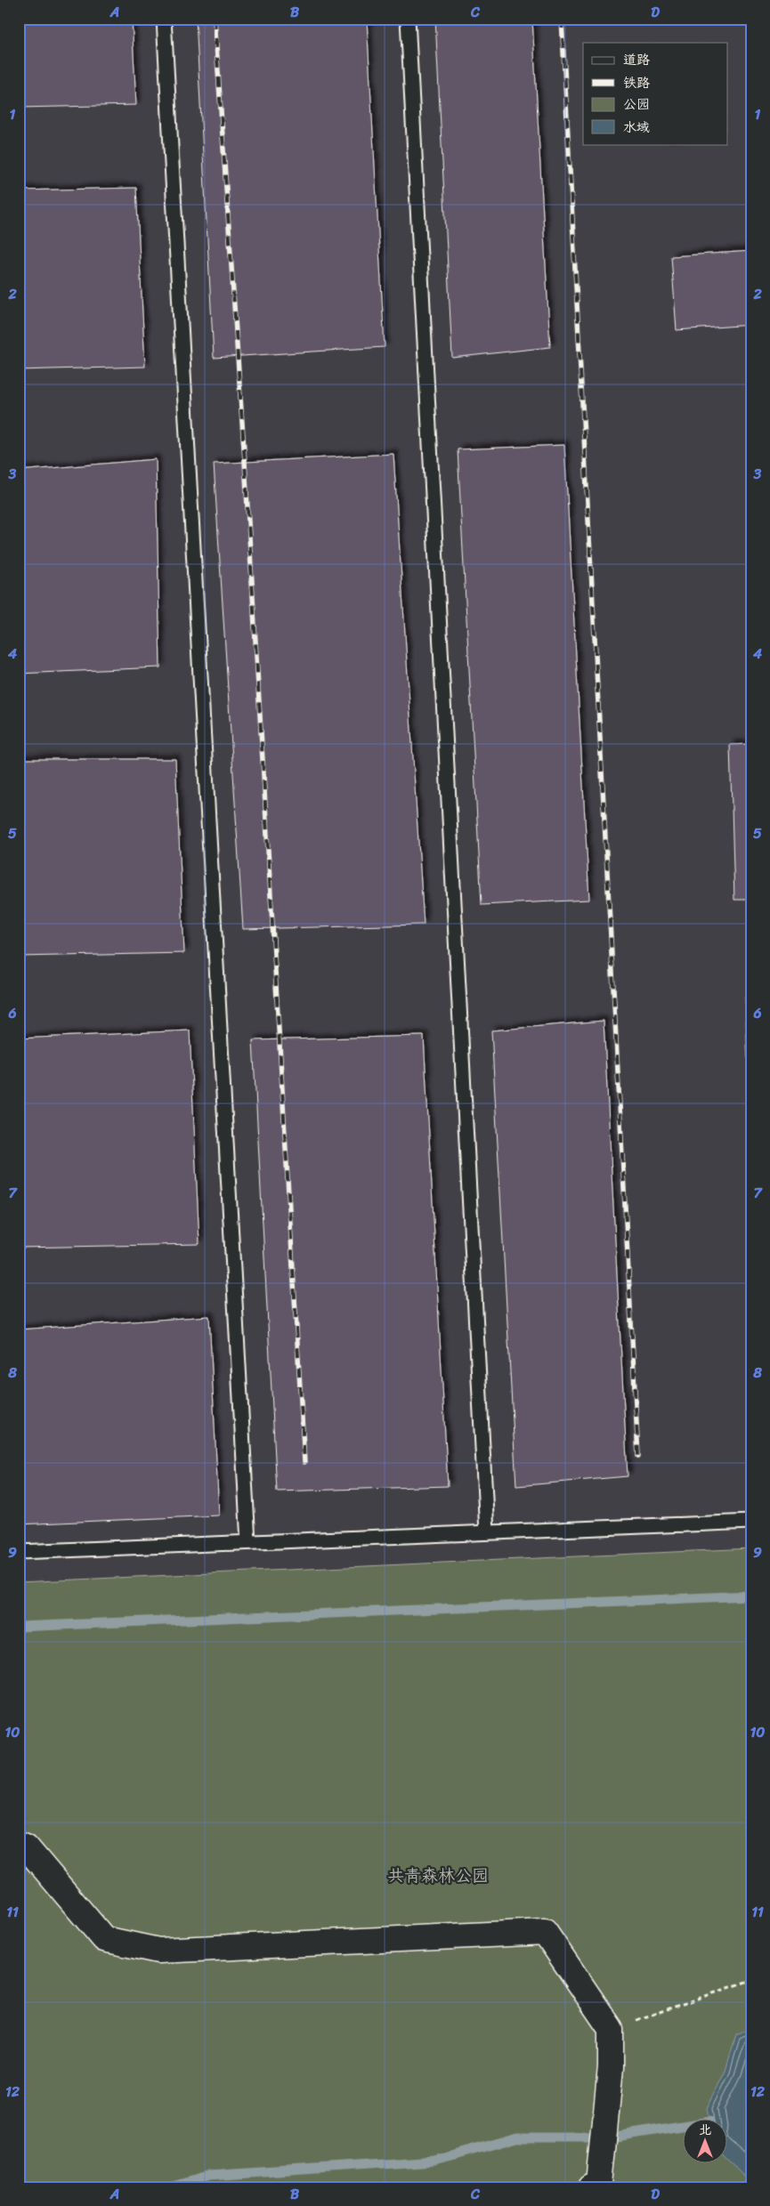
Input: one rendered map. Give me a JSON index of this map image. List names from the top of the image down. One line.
{"parks":["共青森林公园"],"legend":["道路","铁路","公园","水域"],"north":"top","grid":{"columns":["A","B","C","D"],"rows":["1","2","3","4","5","6","7","8","9","10","11","12"]}}
